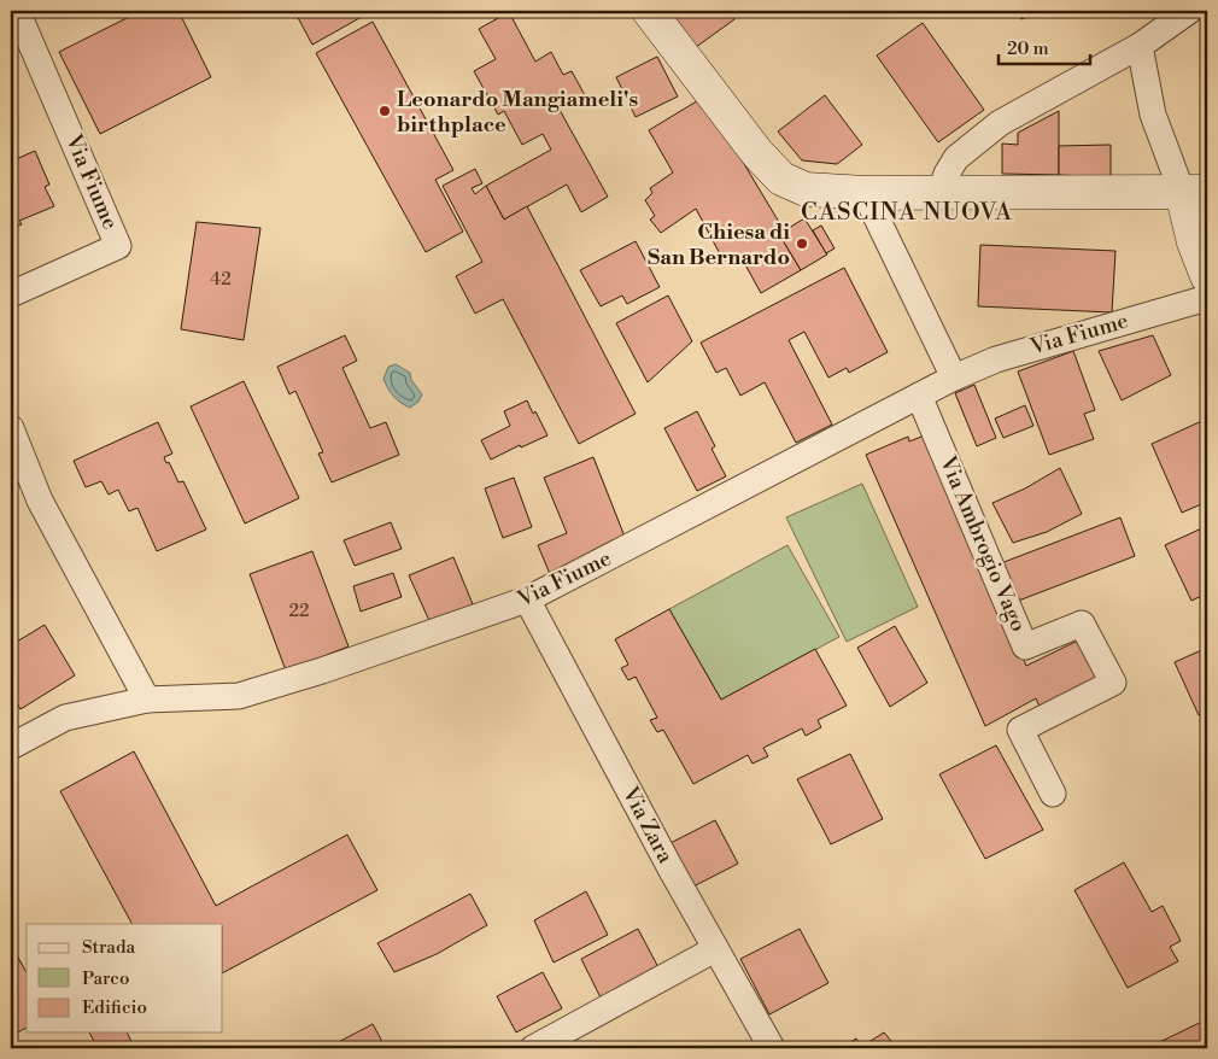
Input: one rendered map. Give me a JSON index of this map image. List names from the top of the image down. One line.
{"streets":{"street":["Via Fiume","Via Ambrogio Vago","Via Zara"]},"crossings":[["Via Fiume","Via Ambrogio Vago"],["Via Fiume","Via Zara"]],"districts":["CASCINA NUOVA"],"places":["Leonardo Mangiameli's birthplace","Chiesa di San Bernardo"],"house_numbers":["42","22"],"legend":["Strada","Parco","Edificio"],"scale_bar":"20 m"}
